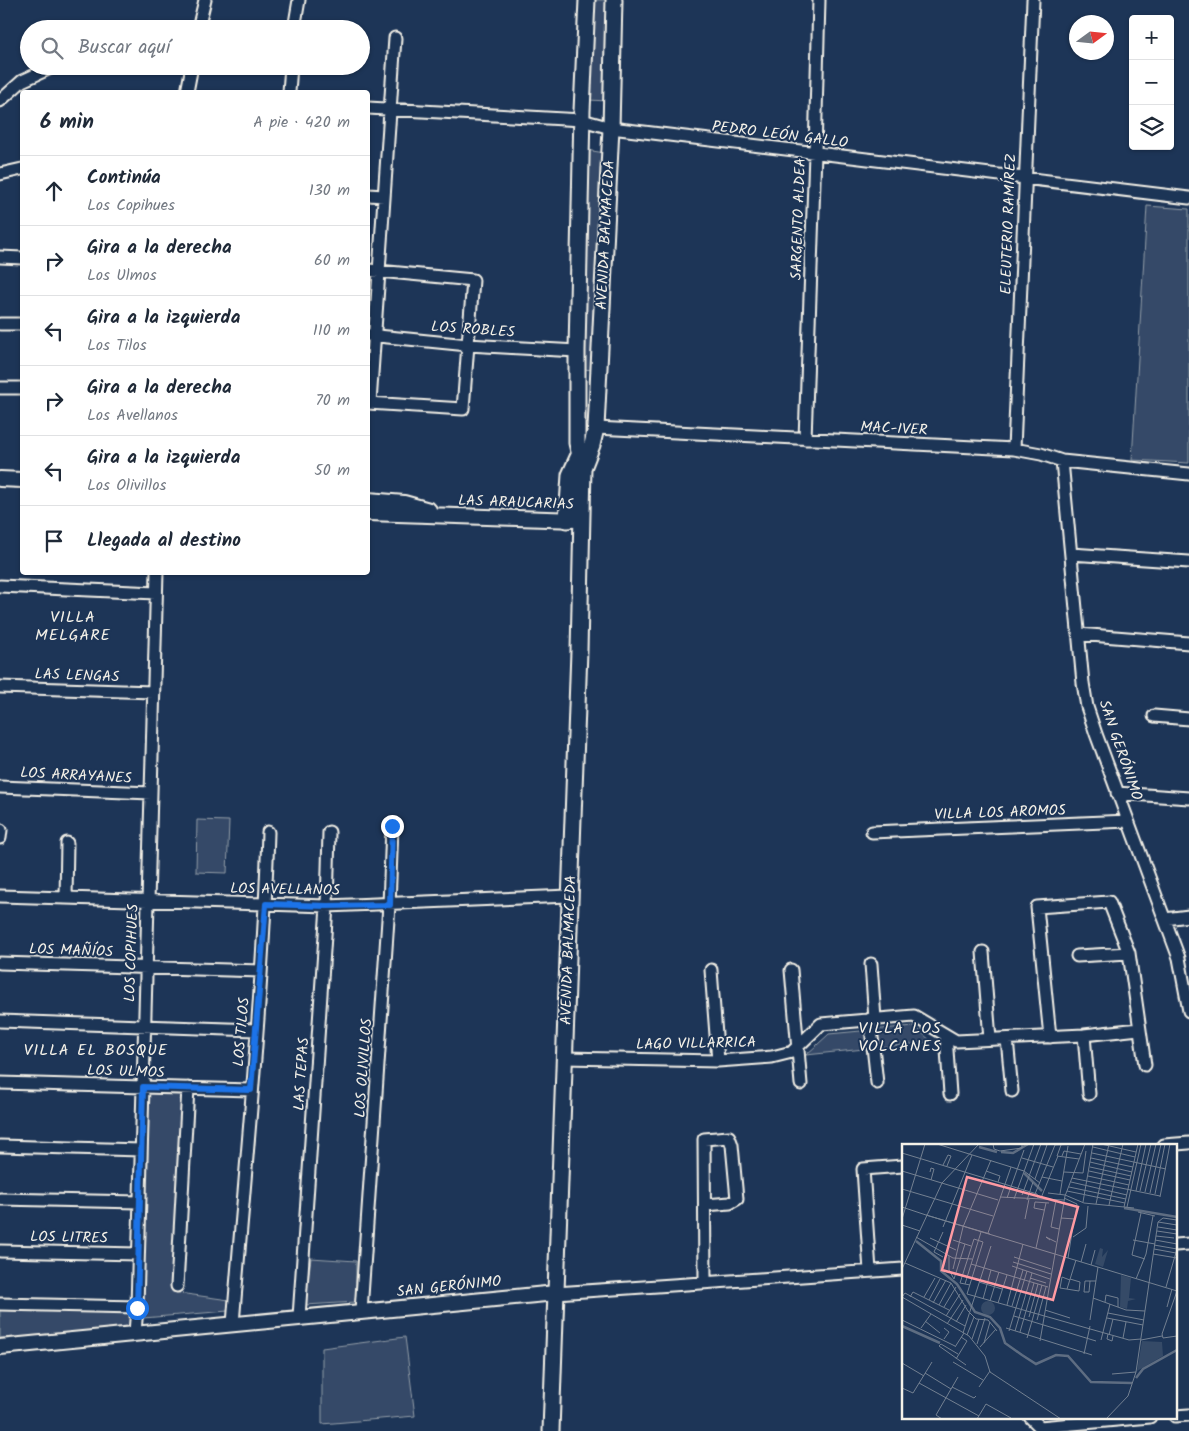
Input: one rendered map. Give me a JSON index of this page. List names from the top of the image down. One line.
{"streets":{"main road":["AVENIDA BALMACEDA"],"street":["PEDRO LEÓN GALLO","SARGENTO ALDEA","ELEUTERIO RAMÍREZ","LOS ROBLES","MAC-IVER","LAS ARAUCARIAS","LAS LENGAS","SAN GERÓNIMO","LOS ARRAYANES","VILLA LOS AROMOS","LOS AVELLANOS","LOS MAÑÍOS","LOS COPIHUES","LOS TILOS","LAGO VILLARRICA","LOS OLIVILLOS","LOS ULMOS","LAS TEPAS","LOS LITRES"]},"crossings":[["PEDRO LEÓN GALLO","SARGENTO ALDEA"],["PEDRO LEÓN GALLO","ELEUTERIO RAMÍREZ"],["PEDRO LEÓN GALLO","AVENIDA BALMACEDA"],["SARGENTO ALDEA","MAC-IVER"],["ELEUTERIO RAMÍREZ","MAC-IVER"],["AVENIDA BALMACEDA","LOS ROBLES"],["AVENIDA BALMACEDA","MAC-IVER"],["AVENIDA BALMACEDA","LAS ARAUCARIAS"],["AVENIDA BALMACEDA","SAN GERÓNIMO"],["AVENIDA BALMACEDA","LOS AVELLANOS"],["AVENIDA BALMACEDA","LAGO VILLARRICA"],["MAC-IVER","SAN GERÓNIMO"],["LAS LENGAS","LOS COPIHUES"],["SAN GERÓNIMO","VILLA LOS AROMOS"],["SAN GERÓNIMO","LOS COPIHUES"],["SAN GERÓNIMO","LOS TILOS"],["SAN GERÓNIMO","LOS OLIVILLOS"],["SAN GERÓNIMO","LAS TEPAS"],["LOS ARRAYANES","LOS COPIHUES"],["LOS AVELLANOS","LOS COPIHUES"],["LOS AVELLANOS","LOS TILOS"],["LOS AVELLANOS","LOS OLIVILLOS"],["LOS AVELLANOS","LAS TEPAS"],["LOS MAÑÍOS","LOS COPIHUES"],["LOS MAÑÍOS","LOS TILOS"],["LOS COPIHUES","LOS ULMOS"],["LOS COPIHUES","LOS LITRES"],["LOS TILOS","LOS ULMOS"]],"districts":["VILLA MELGARE","VILLA LOS VOLCANES","VILLA EL BOSQUE"],"north":"right","page":{"map_buttons":["+","−"],"search":"Buscar aquí","heading":["6 min","A pie · 420 m"],"list":[["Continúa","Los Copihues","130 m"],["Gira a la derecha","Los Ulmos","60 m"],["Gira a la izquierda","Los Tilos","110 m"],["Gira a la derecha","Los Avellanos","70 m"],["Gira a la izquierda","Los Olivillos","50 m"],"Llegada al destino"]}}
